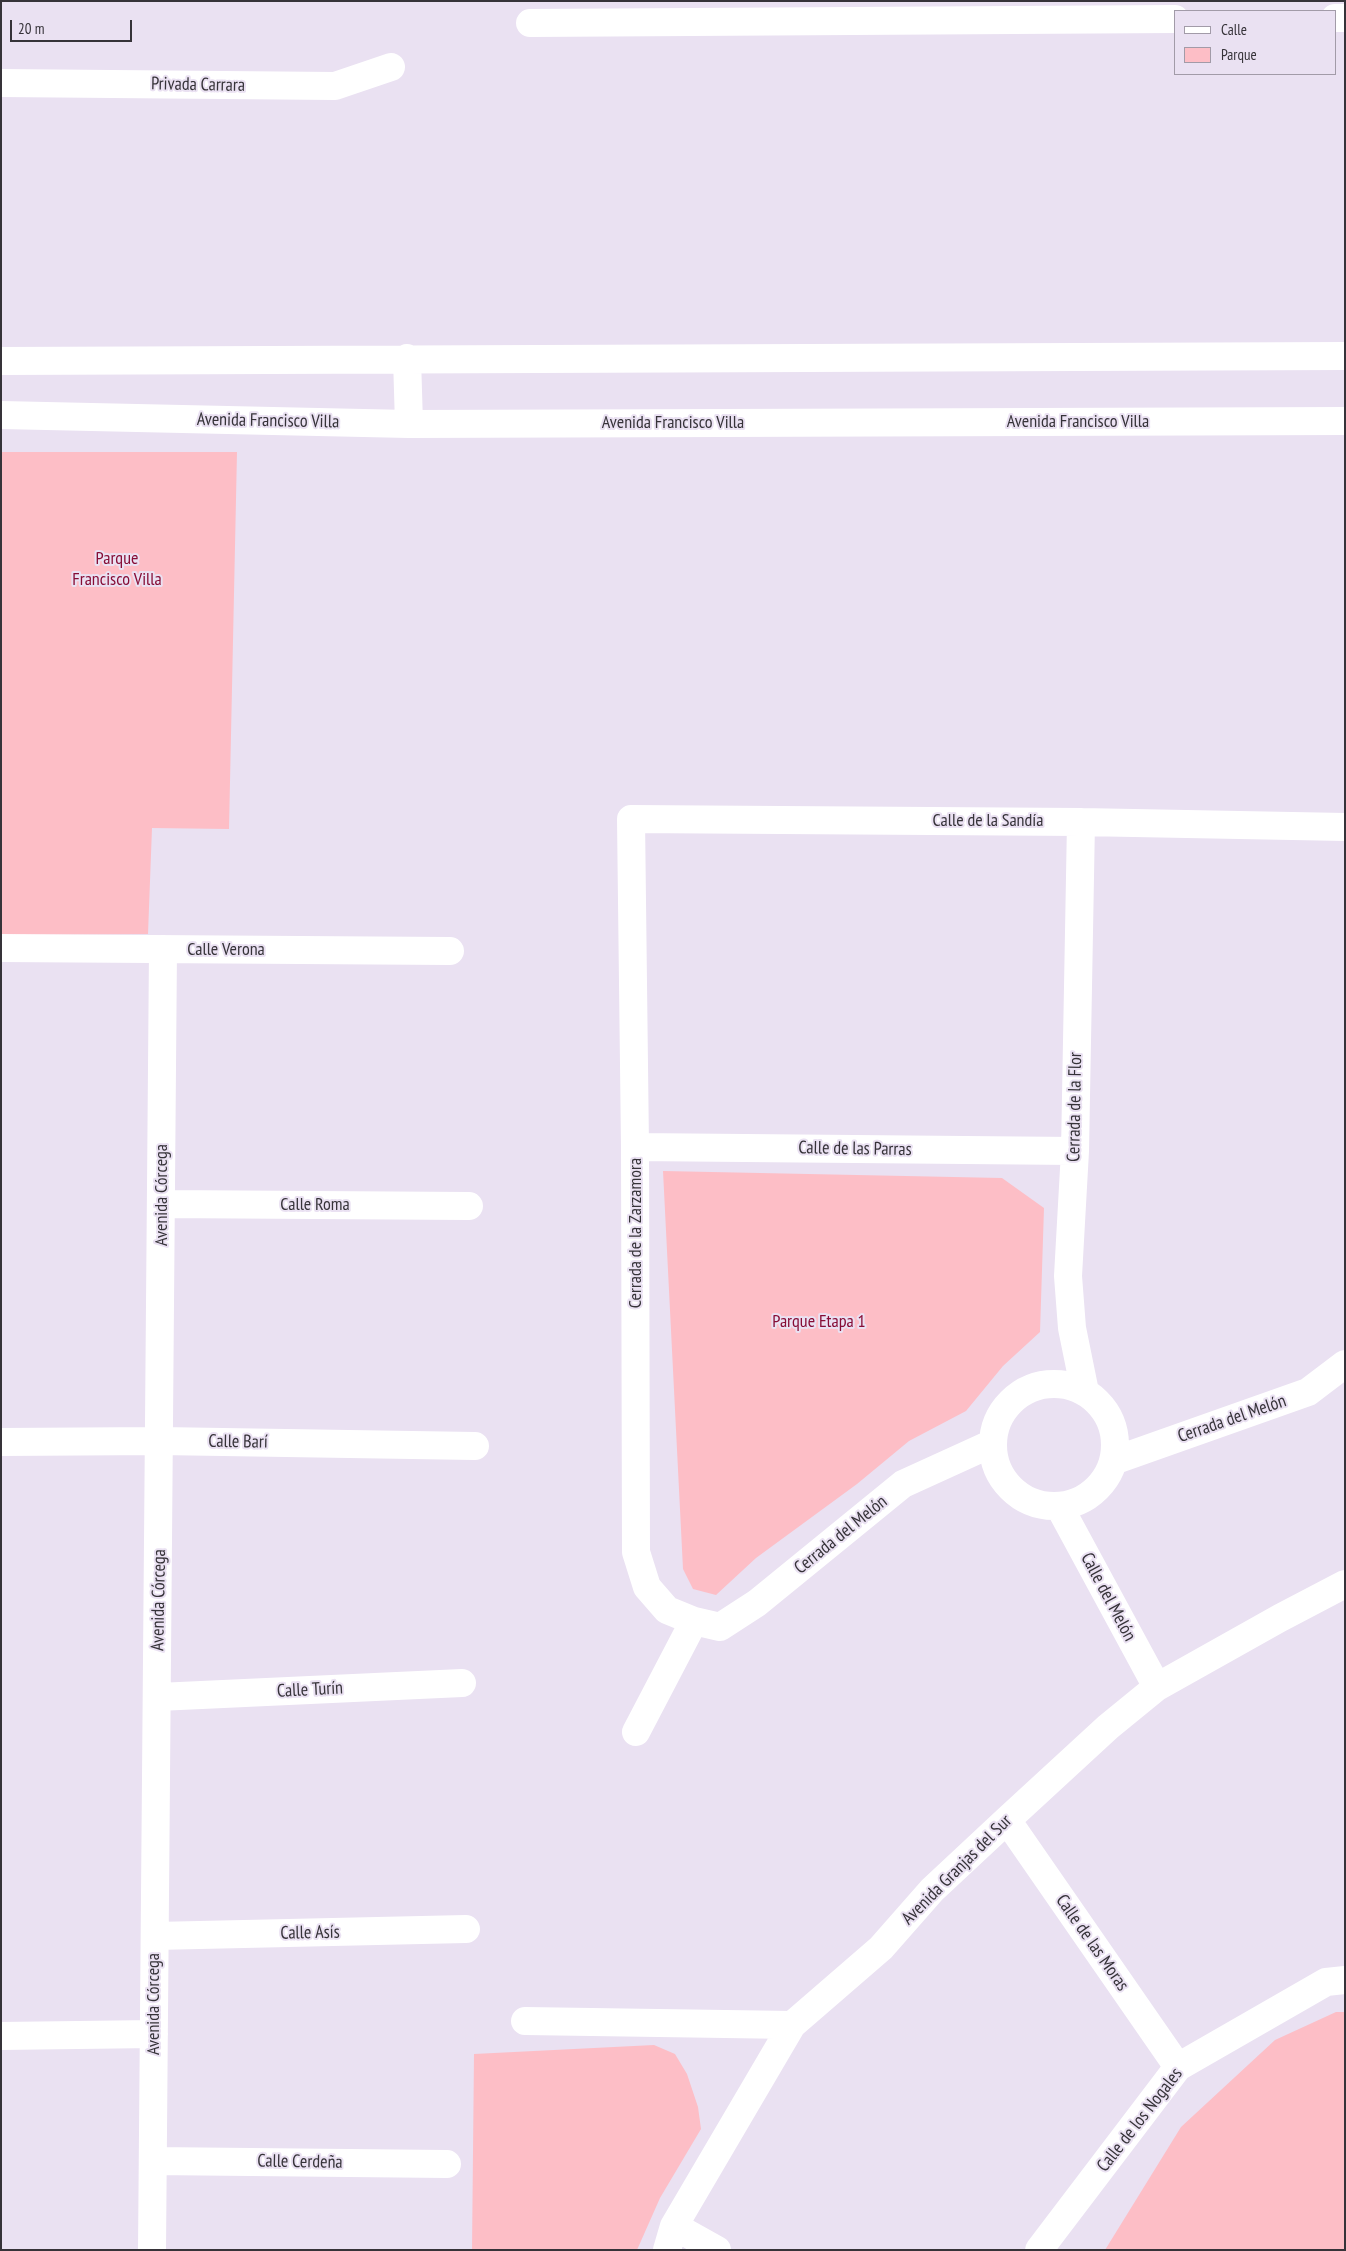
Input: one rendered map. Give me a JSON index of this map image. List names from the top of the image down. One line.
{"streets":{"street":["Privada Carrara","Avenida Francisco Villa","Calle de la Sandía","Calle Verona","Cerrada de la Flor","Calle de las Parras","Avenida Córcega","Calle Roma","Cerrada de la Zarzamora","Cerrada del Melón","Calle Barí","Calle del Melón","Calle Turín","Avenida Granjas del Sur","Calle Asís","Calle de las Moras","Calle de los Nogales","Calle Cerdeña"]},"crossings":[["Calle de la Sandía","Cerrada de la Flor"],["Calle de la Sandía","Cerrada de la Zarzamora"],["Calle Verona","Avenida Córcega"],["Cerrada de la Flor","Calle de las Parras"],["Cerrada de la Flor","Cerrada del Melón"],["Cerrada de la Flor","Calle del Melón"],["Calle de las Parras","Cerrada de la Zarzamora"],["Avenida Córcega","Calle Roma"],["Avenida Córcega","Calle Barí"],["Avenida Córcega","Calle Turín"],["Avenida Córcega","Calle Asís"],["Avenida Córcega","Calle Cerdeña"],["Cerrada de la Zarzamora","Cerrada del Melón"],["Cerrada del Melón","Calle del Melón"],["Calle del Melón","Avenida Granjas del Sur"],["Avenida Granjas del Sur","Calle de las Moras"],["Calle de las Moras","Calle de los Nogales"]],"parks":["Parque Francisco Villa","Parque Etapa 1"],"legend":["Calle","Parque"],"scale_bar":"20 m"}
